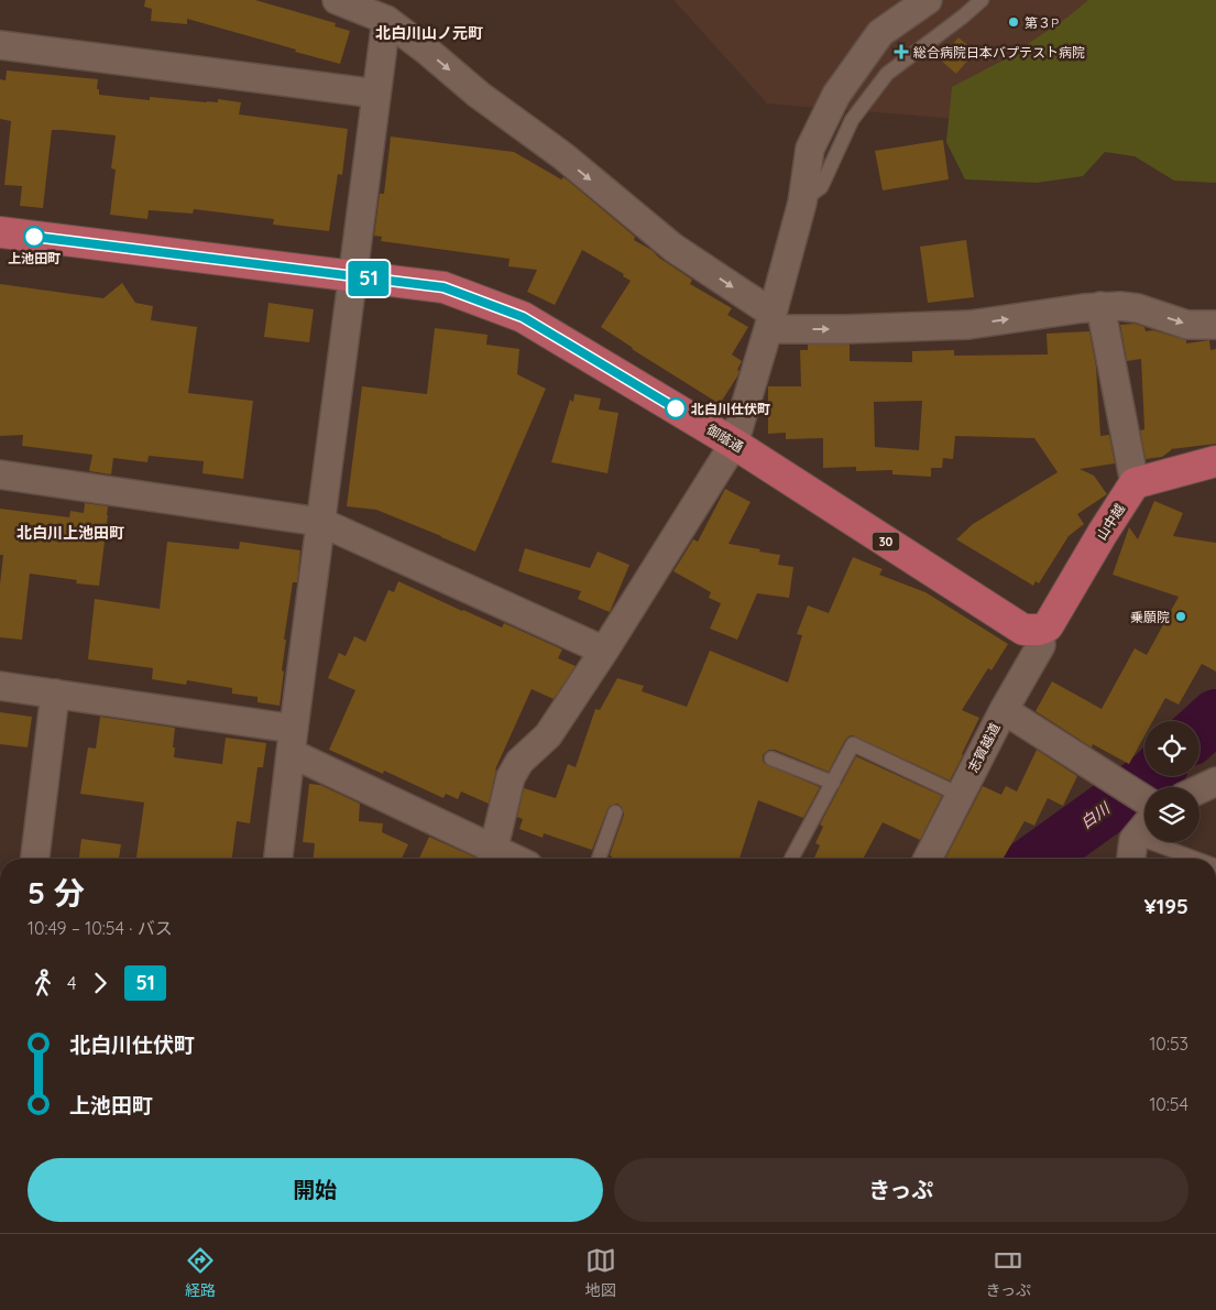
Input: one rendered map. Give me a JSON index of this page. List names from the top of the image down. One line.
{"streets":{"main road":["御蔭通","山中越","30"],"street":["志賀越道"]},"crossings":[["御蔭通","山中越"],["御蔭通","志賀越道"],["山中越","志賀越道"]],"districts":["北白川山ノ元町","北白川上池田町"],"water":["白川"],"places":{"other":["第３P","上池田町","北白川仕伏町","乗願院"],"health":["総合病院日本バプテスト病院"]},"lines":["bus line 51"],"page":{"on_map":"51","heading":["5 分","10:49 – 10:54 · バス","¥195"],"legs":["4","51"],"list":[{"name":"北白川仕伏町","value":"10:53"},{"name":"上池田町","value":"10:54"}],"buttons":["開始","きっぷ"],"tabs":["経路","地図","きっぷ"]}}
